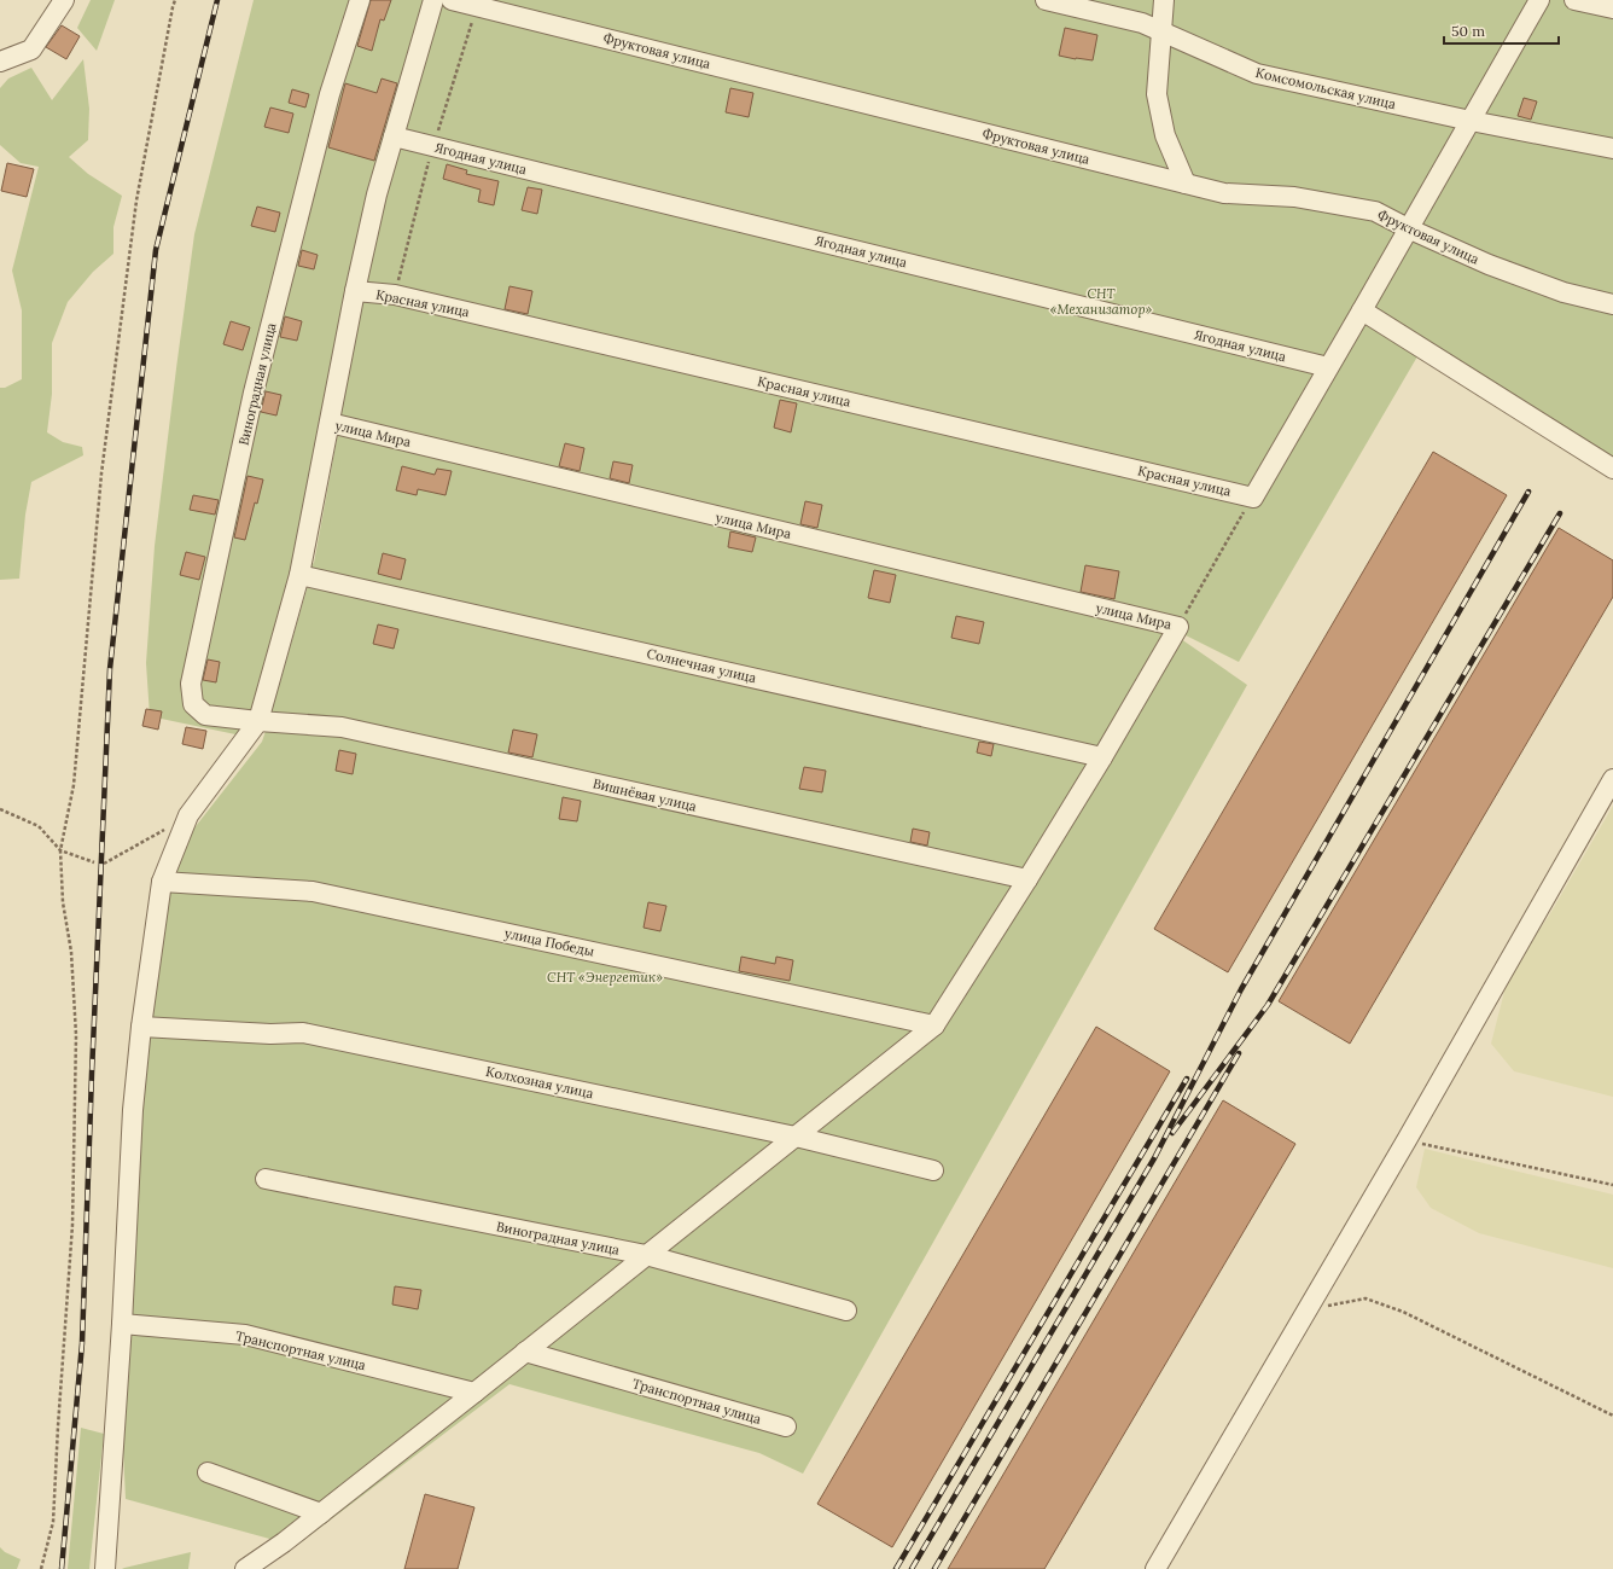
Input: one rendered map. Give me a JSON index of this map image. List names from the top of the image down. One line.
{"streets":{"street":["Фруктовая улица","Комсомольская улица","Ягодная улица","Красная улица","Виноградная улица","улица Мира","Солнечная улица","Вишнёвая улица","улица Победы","Колхозная улица","Транспортная улица"]},"crossings":[["Виноградная улица","Вишнёвая улица"]],"parks":["СНТ «Механизатор»","СНТ «Энергетик»"],"scale_bar":"50 m"}
